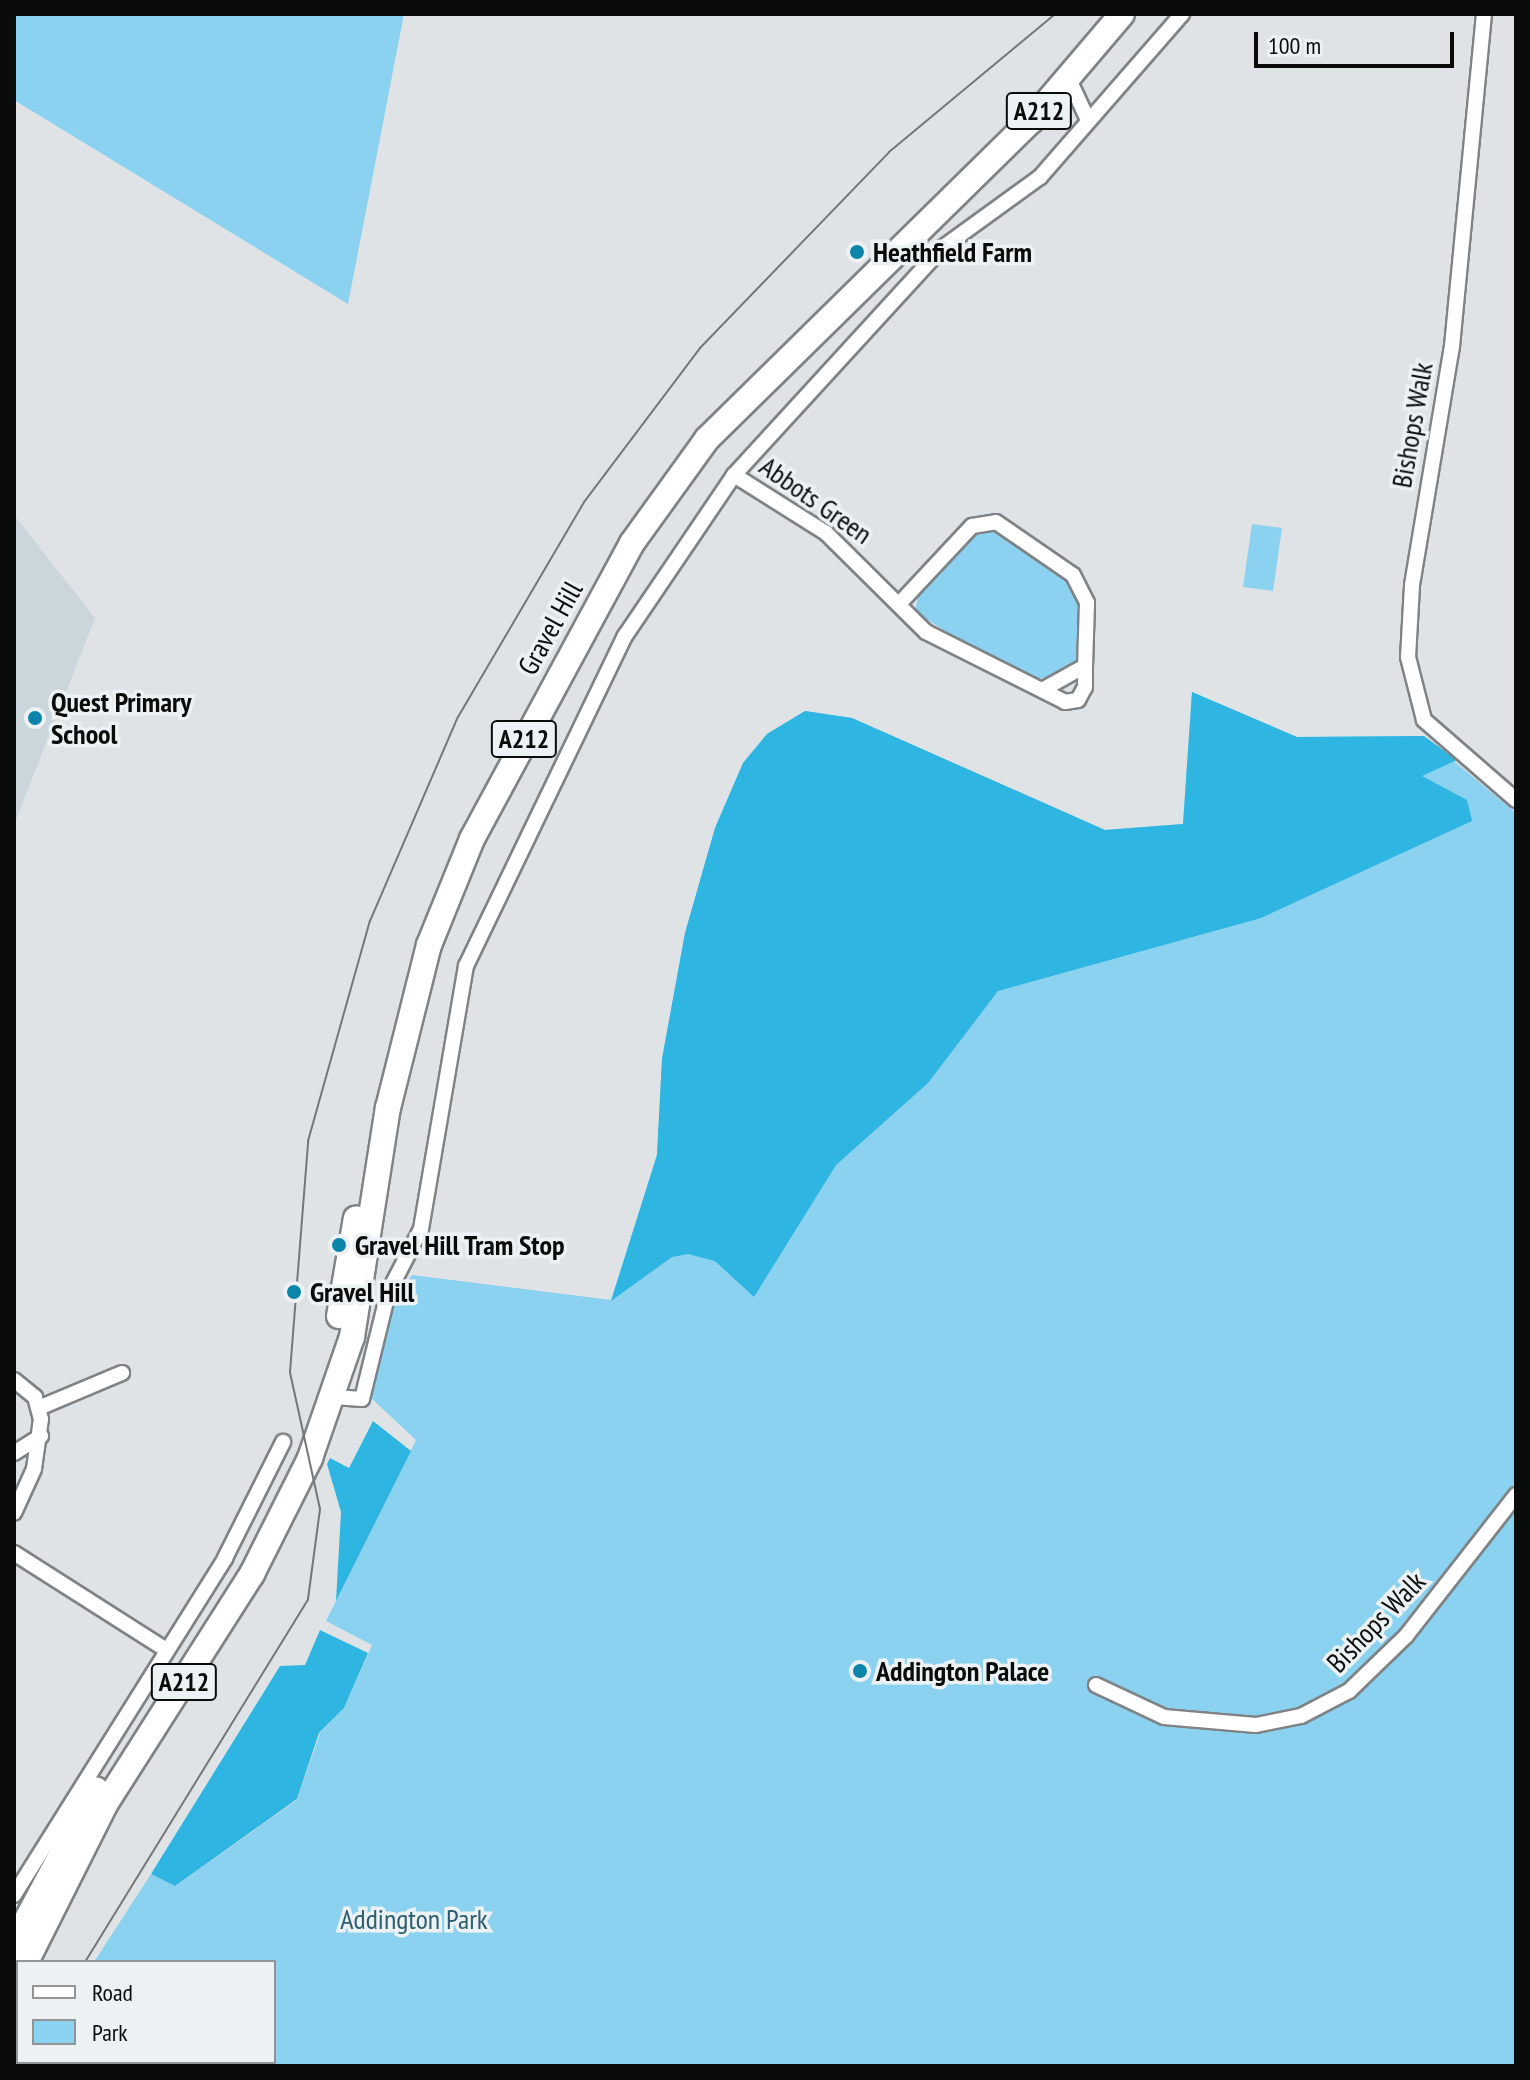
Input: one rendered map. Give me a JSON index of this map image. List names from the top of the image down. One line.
{"streets":{"main road":["A212","Gravel Hill"],"street":["Bishops Walk","Abbots Green"]},"crossings":[["Abbots Green","Gravel Hill"]],"parks":["Addington Park"],"places":["Heathfield Farm","Quest Primary School","Gravel Hill Tram Stop","Gravel Hill","Addington Palace"],"legend":["Road","Park"],"scale_bar":"100 m"}
